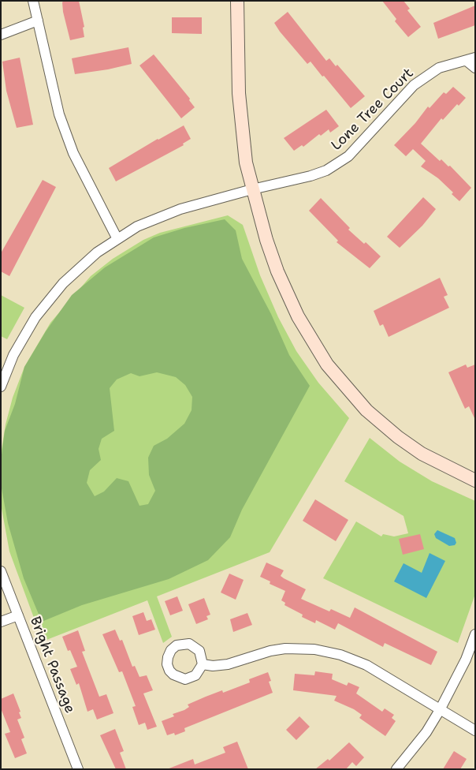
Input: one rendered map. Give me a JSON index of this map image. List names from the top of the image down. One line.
{"streets":{"street":["Lone Tree Court","Bright Passage"]}}
